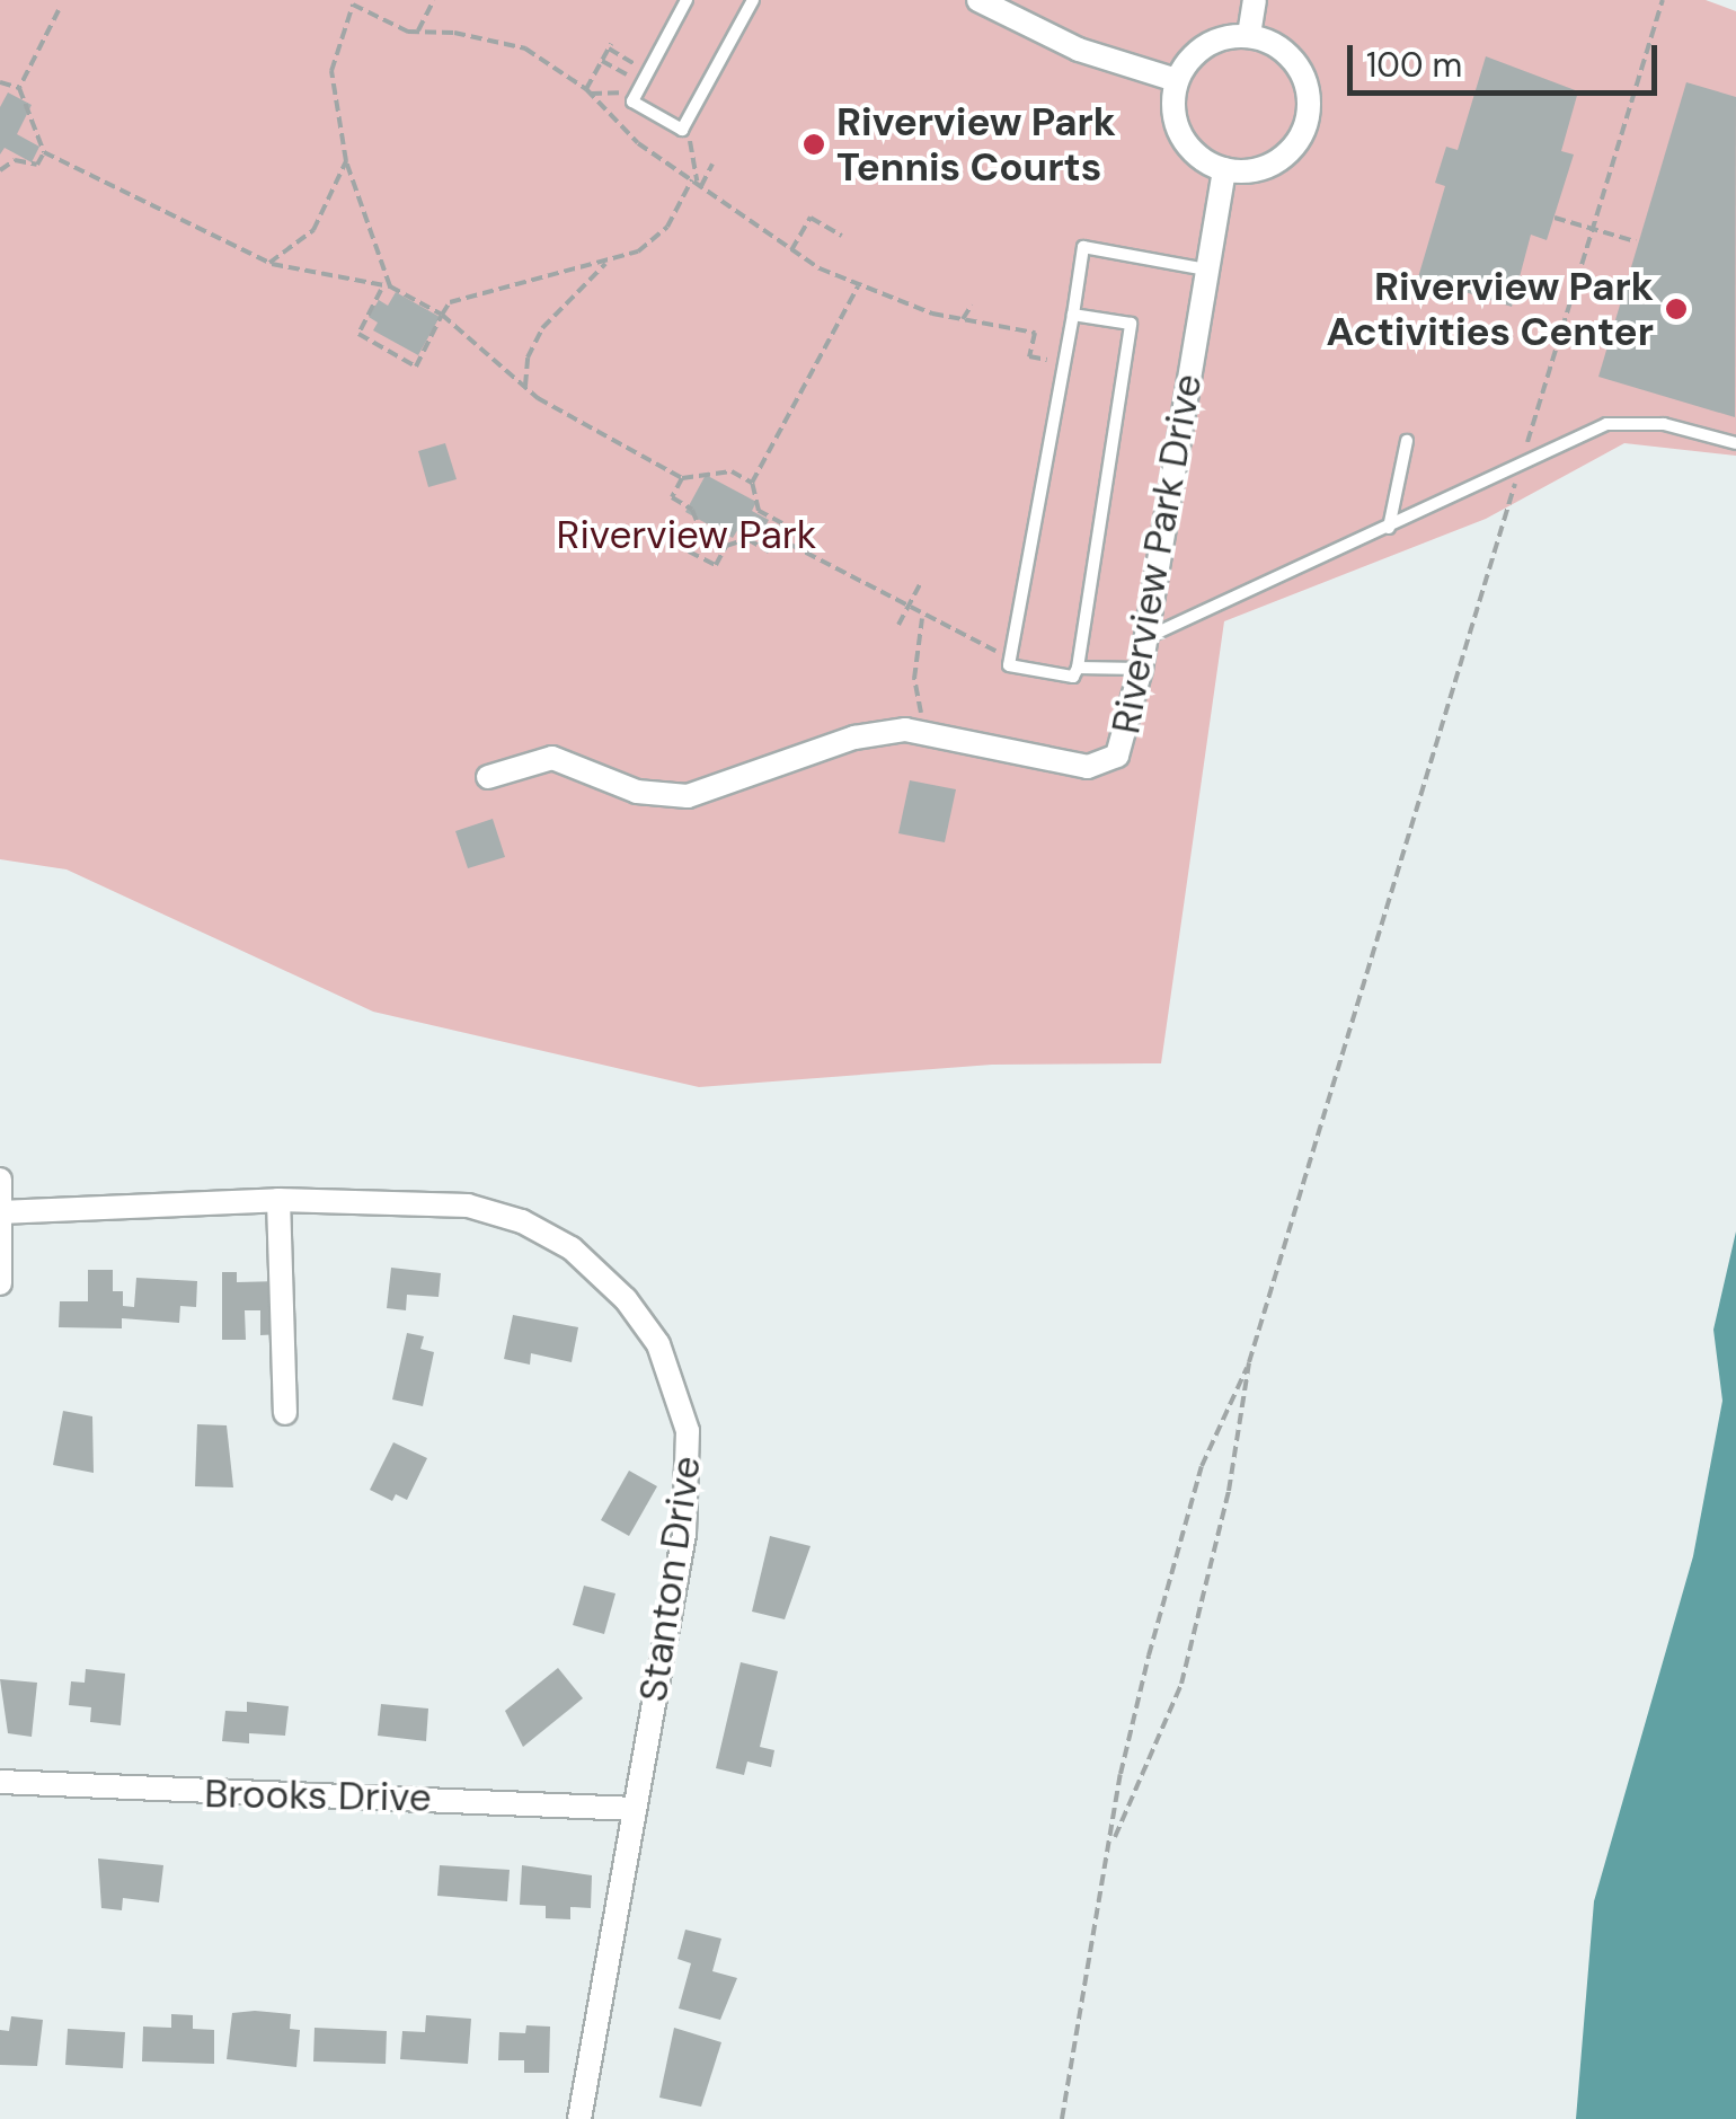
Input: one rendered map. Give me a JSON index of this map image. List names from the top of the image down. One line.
{"streets":{"street":["Riverview Park Drive","Stanton Drive","Brooks Drive"]},"crossings":[["Stanton Drive","Brooks Drive"]],"parks":["Riverview Park"],"places":["Riverview Park Tennis Courts","Riverview Park Activities Center"],"scale_bar":"100 m"}
